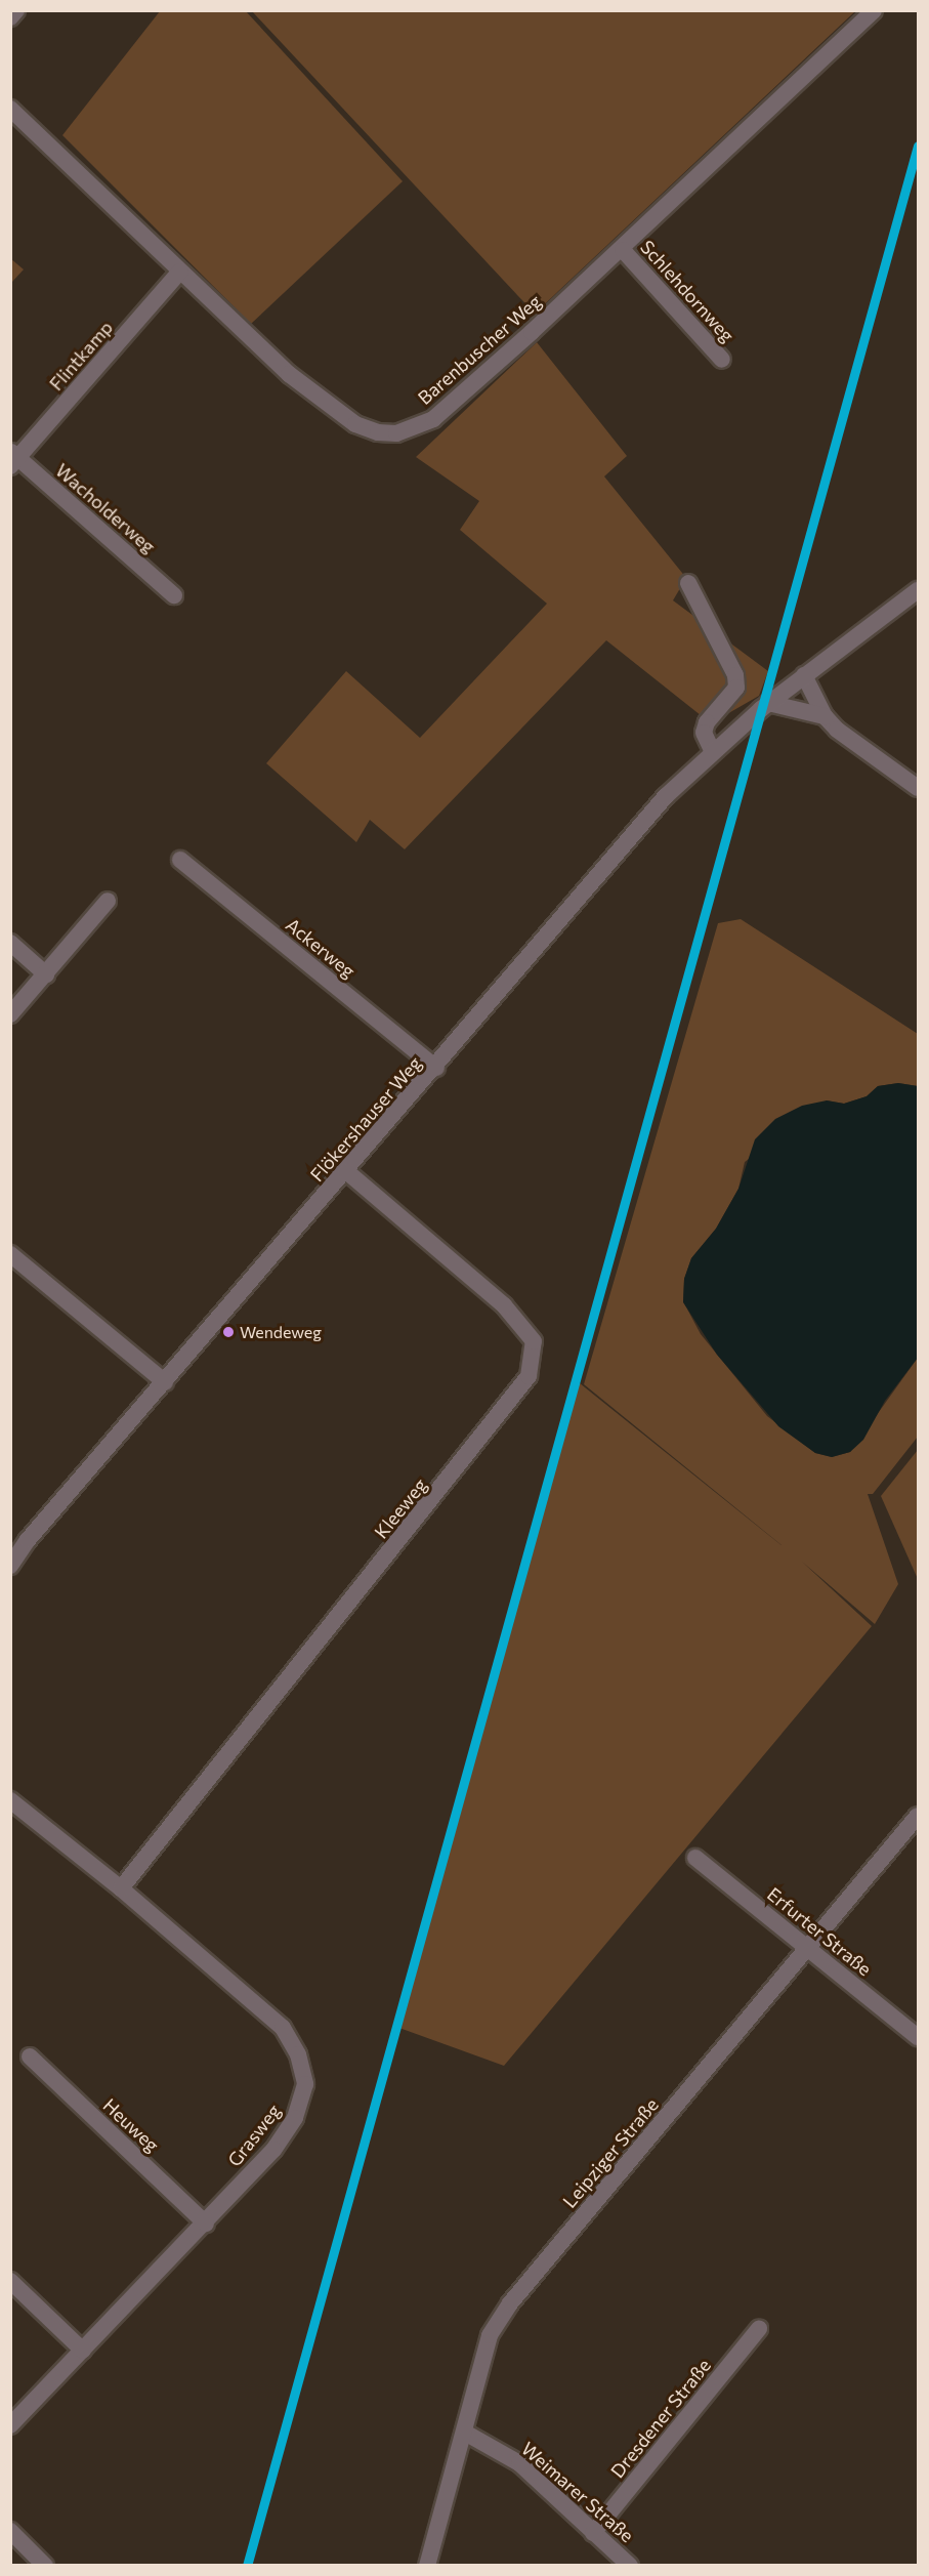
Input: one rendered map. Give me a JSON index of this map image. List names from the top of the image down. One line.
{"streets":{"street":["Schlehdornweg","Barenbuscher Weg","Flintkamp","Wacholderweg","Ackerweg","Flökershauser Weg","Kleeweg","Erfurter Straße","Heuweg","Grasweg","Leipziger Straße","Dresdener Straße","Weimarer Straße"]},"crossings":[["Schlehdornweg","Barenbuscher Weg"],["Barenbuscher Weg","Flintkamp"],["Flintkamp","Wacholderweg"],["Ackerweg","Flökershauser Weg"],["Flökershauser Weg","Kleeweg"],["Kleeweg","Grasweg"],["Erfurter Straße","Leipziger Straße"],["Heuweg","Grasweg"],["Leipziger Straße","Weimarer Straße"],["Dresdener Straße","Weimarer Straße"]],"places":["Wendeweg"]}
